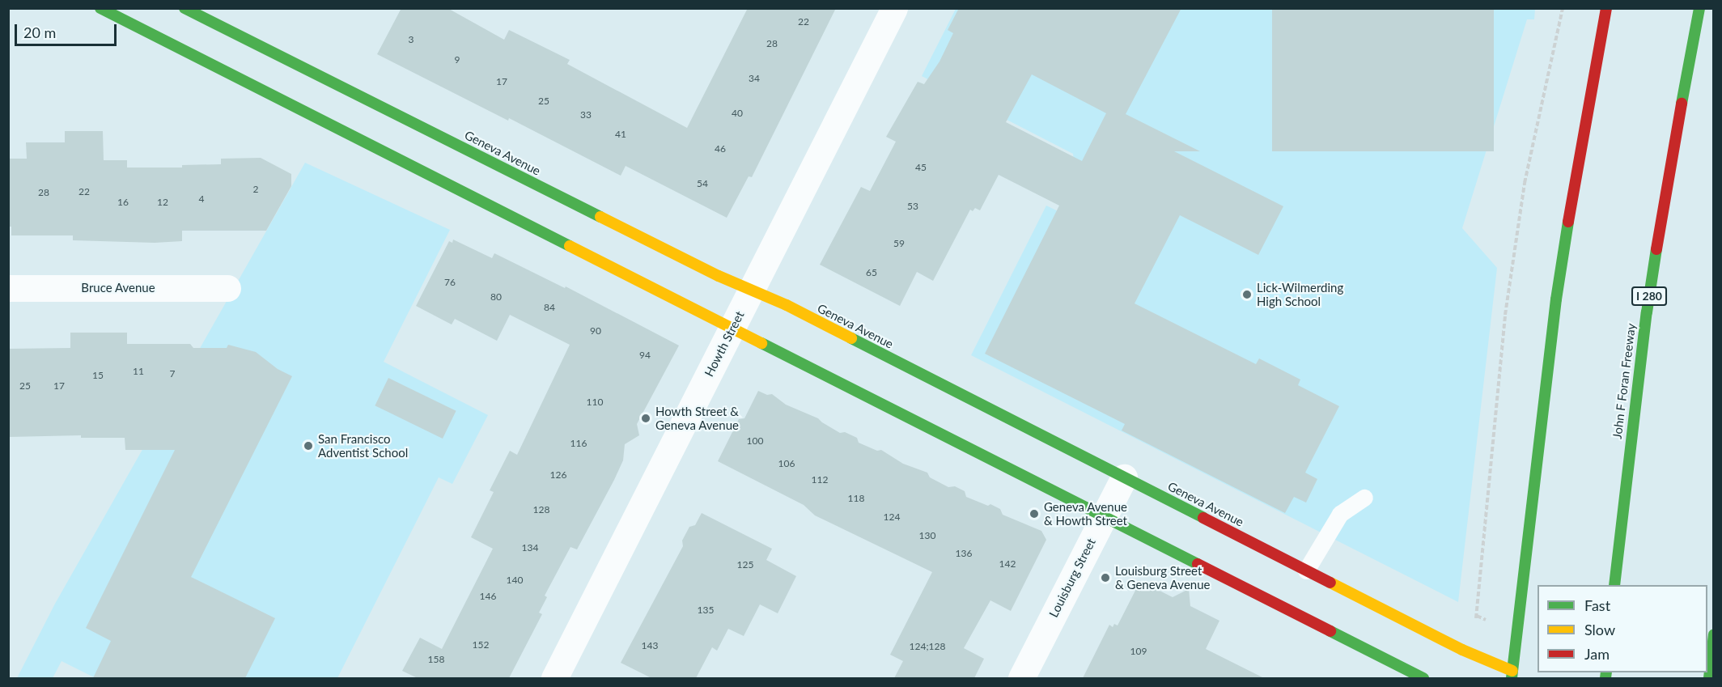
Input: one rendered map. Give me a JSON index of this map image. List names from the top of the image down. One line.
{"streets":{"main road":["Geneva Avenue","I 280","John F Foran Freeway"],"street":["Bruce Avenue","Howth Street","Louisburg Street"]},"crossings":[["Geneva Avenue","Howth Street"],["Geneva Avenue","Louisburg Street"]],"places":["Lick-Wilmerding High School","Howth Street & Geneva Avenue","San Francisco Adventist School","Geneva Avenue & Howth Street","Louisburg Street & Geneva Avenue"],"house_numbers":["22","3","28","9","34","17","25","40","33","41","46","45","54","2","22","28","4","16","12","53","59","65","76","80","84","90","94","11","7","15","25","17","110","100","116","106","126","112","118","128","124","130","134","136","142","125","140","146","135","152","143","124;128","109","158"],"legend":["Fast","Slow","Jam"],"scale_bar":"20 m"}
